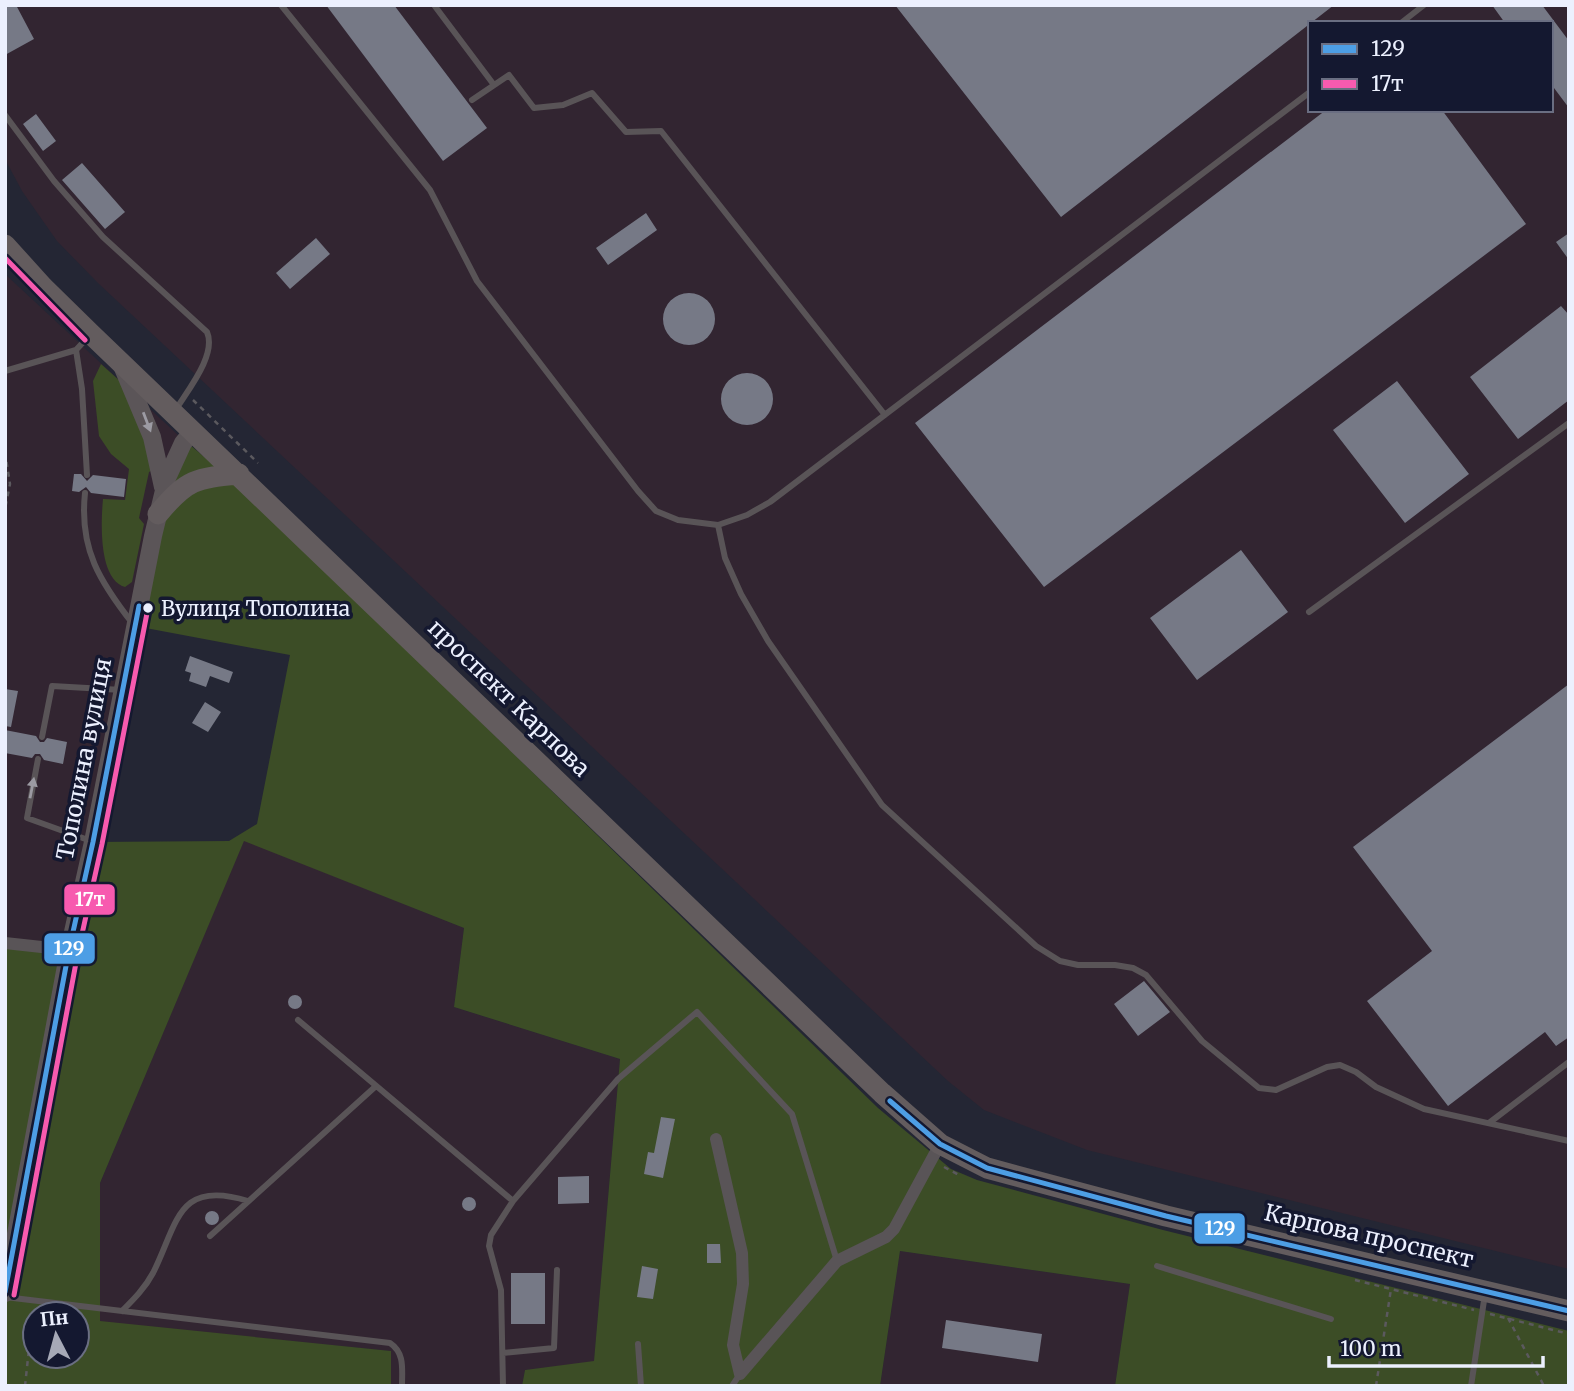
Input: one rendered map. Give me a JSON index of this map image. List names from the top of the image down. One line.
{"streets":{"main road":["проспект Карпова","Тополина вулиця","Карпова проспект"]},"crossings":[["проспект Карпова","Тополина вулиця"],["проспект Карпова","Карпова проспект"]],"places":["Вулиця Тополина"],"lines":["transit line 17т","transit line 129"],"legend":["129","17т"],"scale_bar":"100 m","north":"top"}
